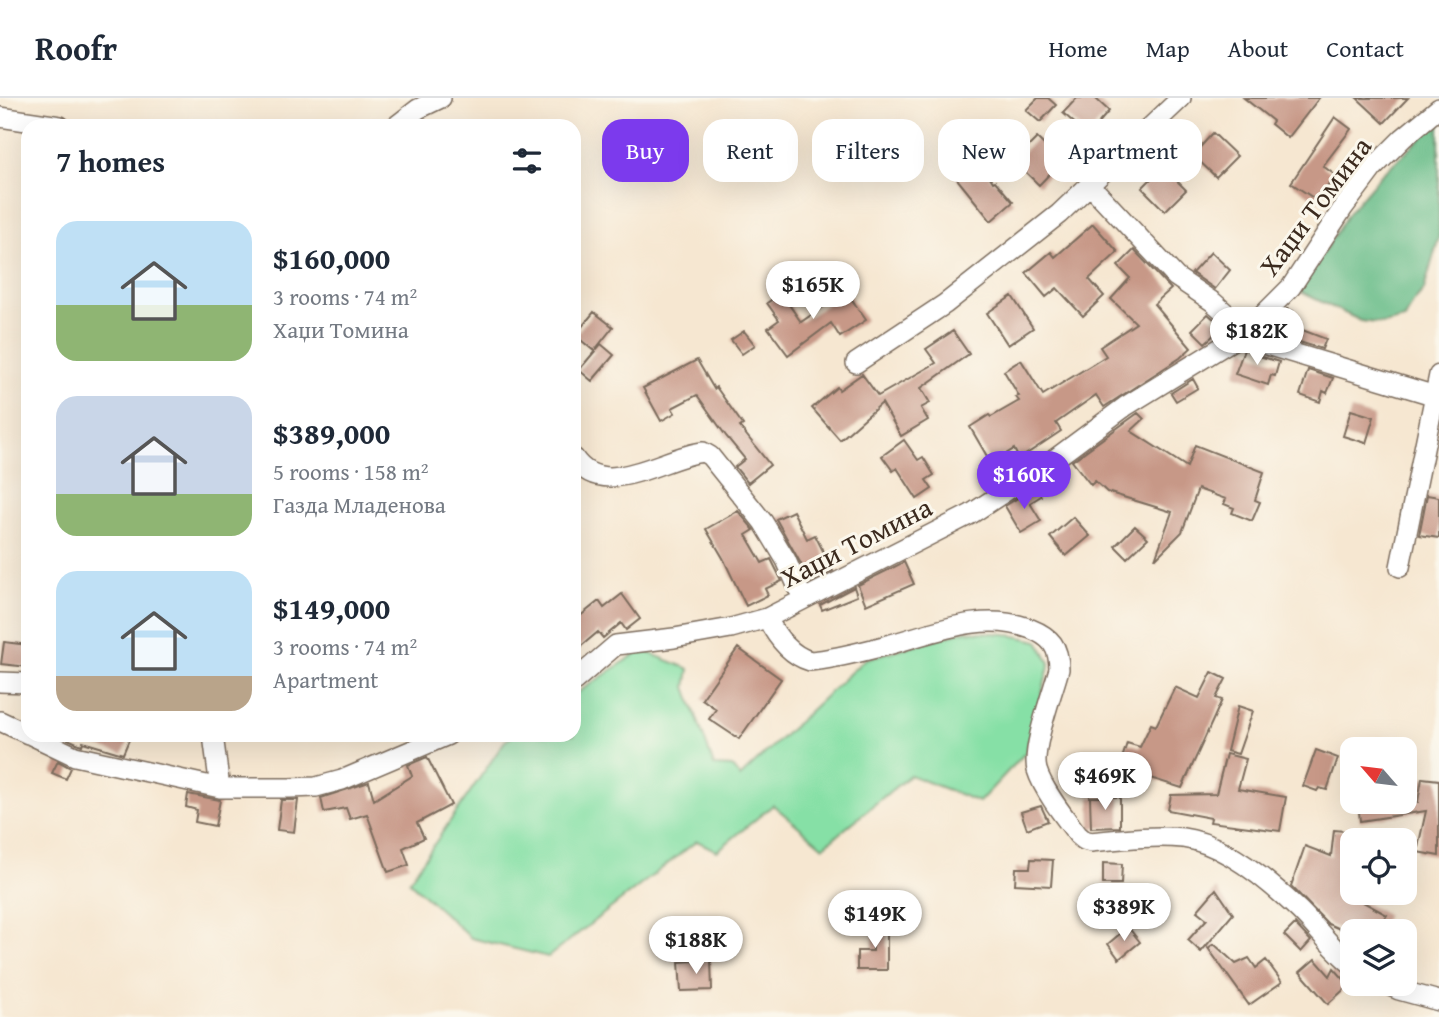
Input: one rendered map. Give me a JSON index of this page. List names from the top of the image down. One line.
{"streets":{"street":["Хаџи Томина"]},"north":"top left","page":{"header":"Roofr","nav":["Home","Map","About","Contact"],"chip":["Buy","Rent","Filters","New","Apartment"],"heading":"7 homes","list":[{"name":"$160,000","note":"3 rooms · 74 m² · Хаџи Томина"},{"name":"$389,000","note":"5 rooms · 158 m² · Газда Младенова"},{"name":"$149,000","note":"3 rooms · 74 m² · Apartment"}],"price":["$165K","$182K","$160K","$469K","$389K","$149K","$188K"]}}
